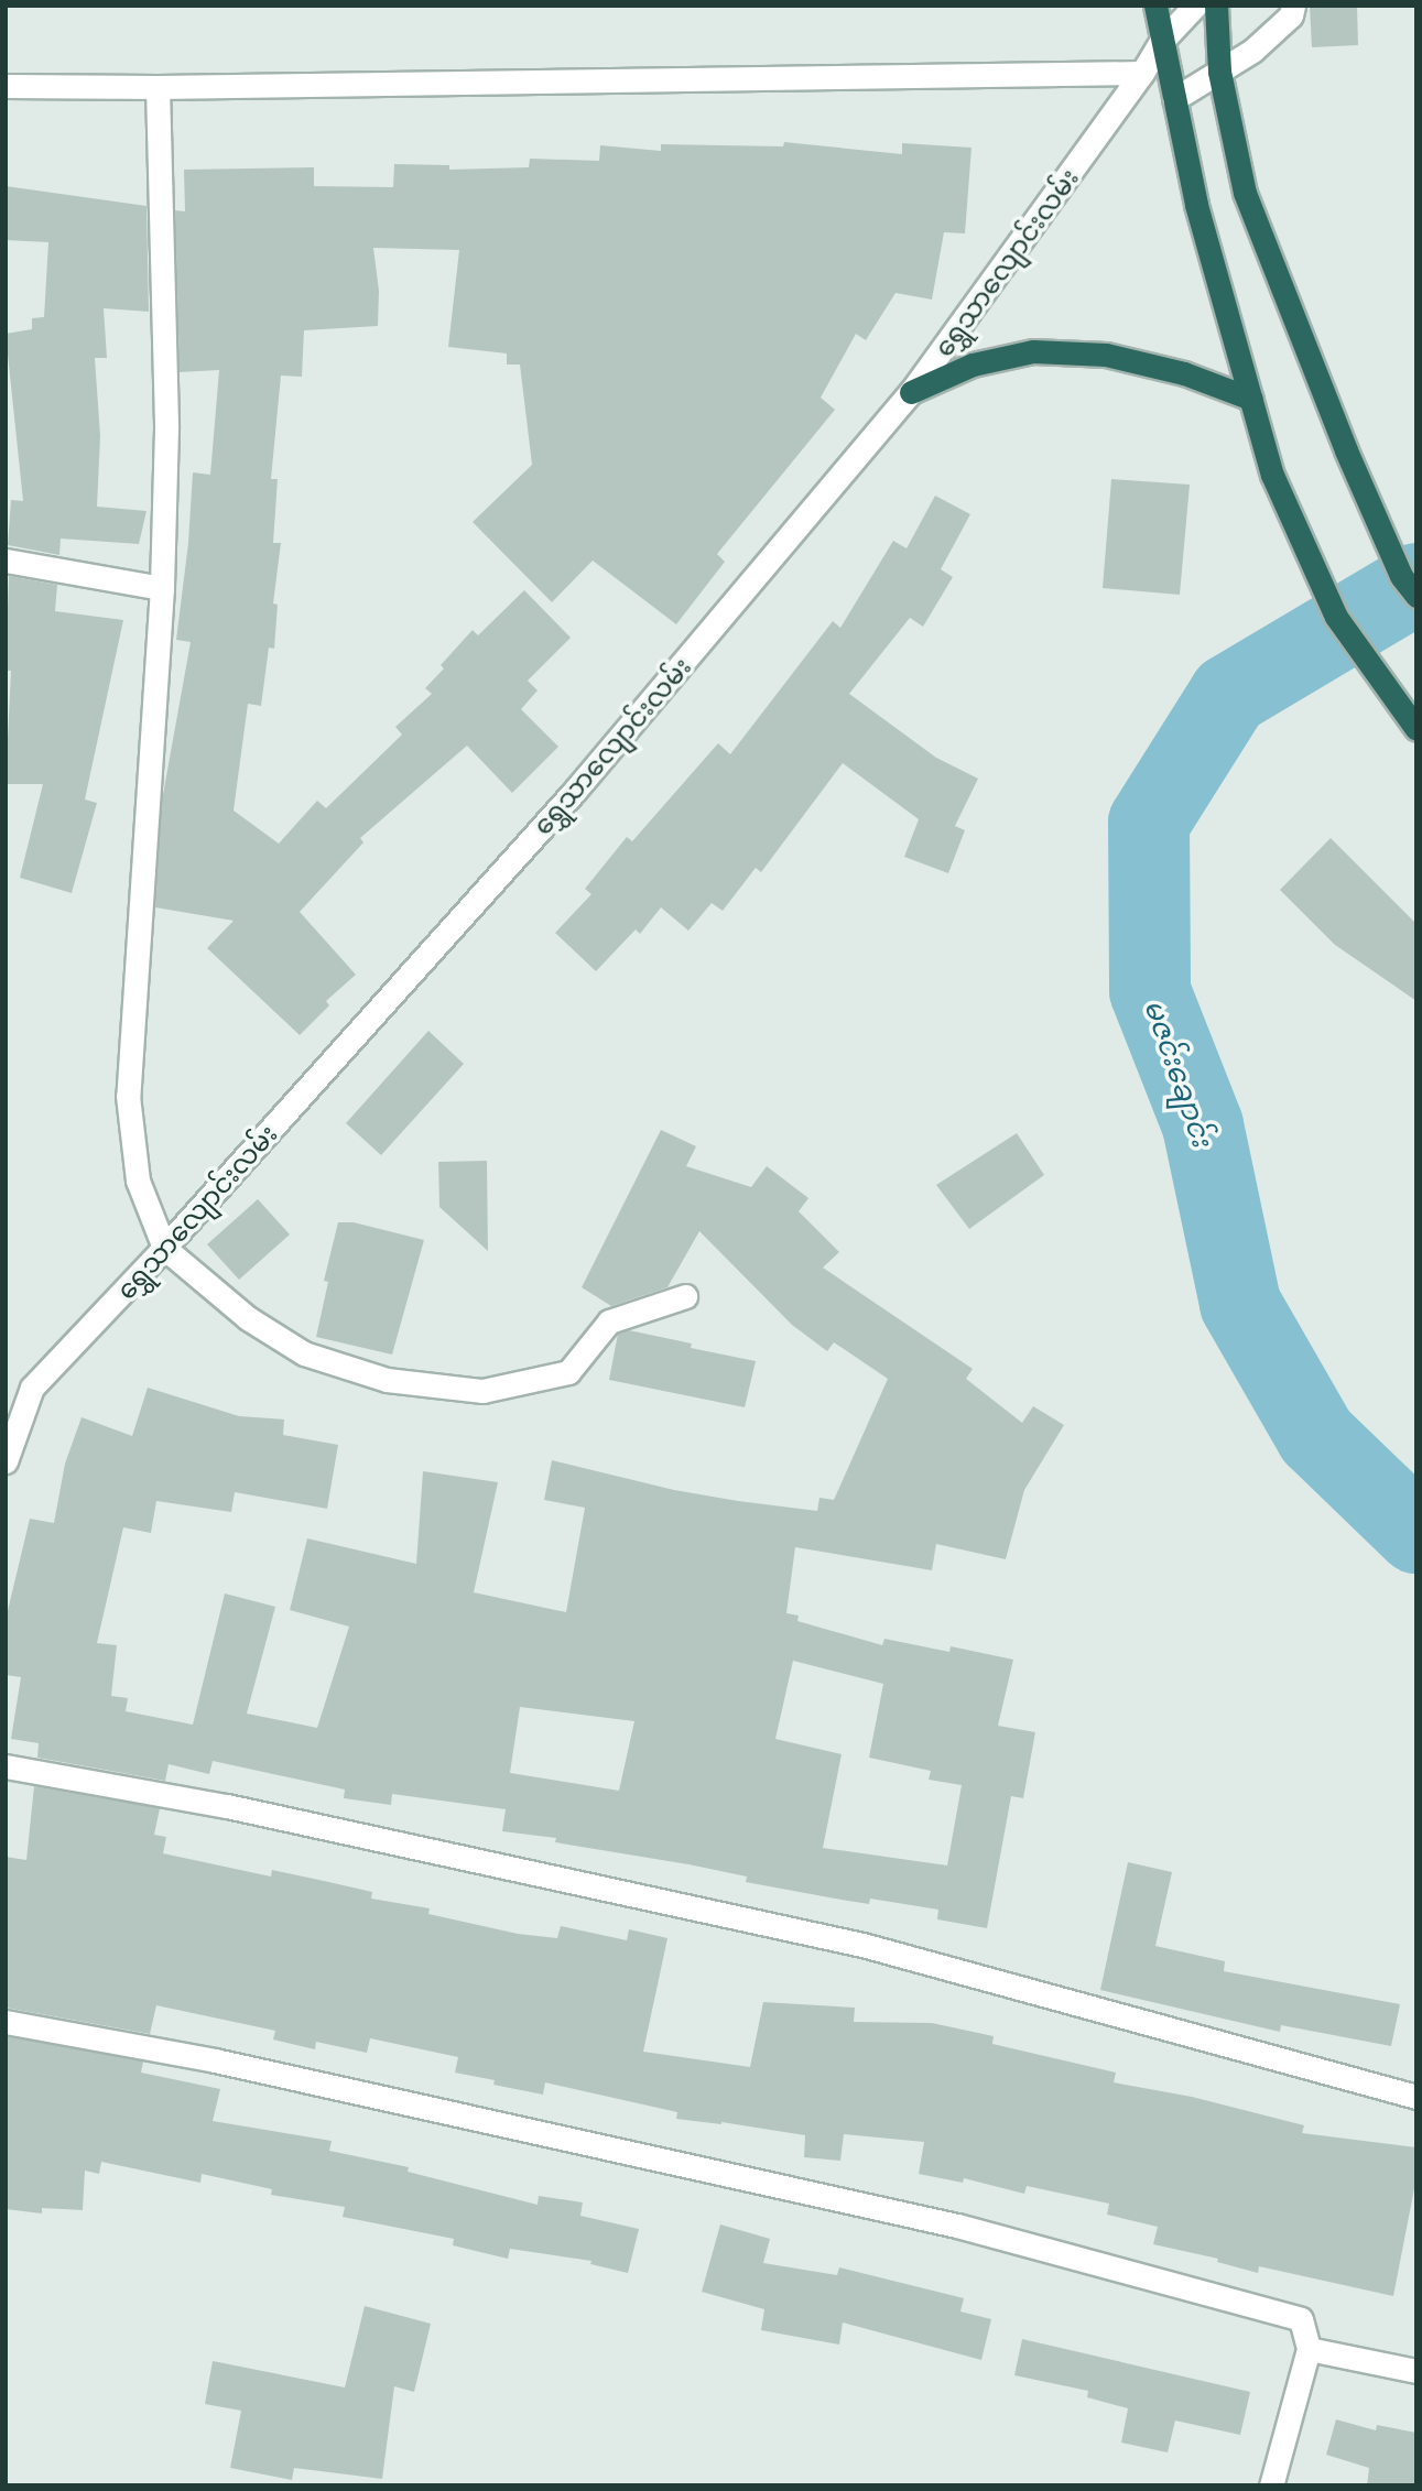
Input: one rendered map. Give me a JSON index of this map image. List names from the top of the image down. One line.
{"streets":{"street":["ရွှေသာလျောင်းလမ်း"]},"water":["မဇင်းချောင်း"]}
